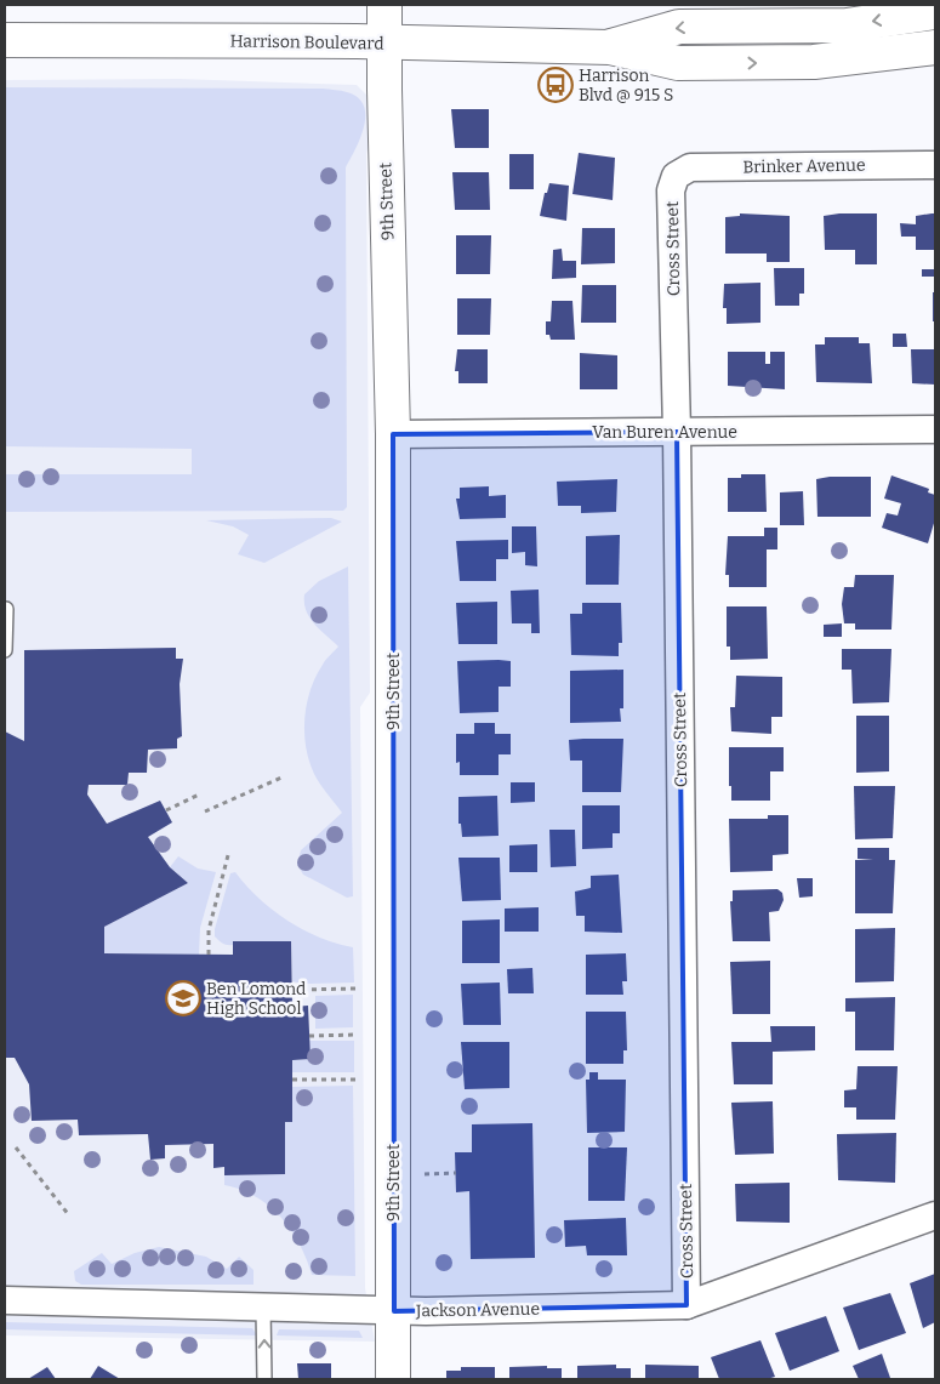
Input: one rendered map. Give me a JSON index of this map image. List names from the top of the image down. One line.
{"streets":{"street":["Harrison Boulevard","Brinker Avenue","9th Street","Cross Street","Van Buren Avenue","Jackson Avenue"]},"crossings":[["Harrison Boulevard","9th Street"],["Brinker Avenue","Cross Street"],["9th Street","Van Buren Avenue"],["9th Street","Jackson Avenue"],["Cross Street","Van Buren Avenue"],["Cross Street","Jackson Avenue"]],"places":{"bus stop":["Harrison Blvd @ 915 S"],"school or university":["Ben Lomond High School"]}}
